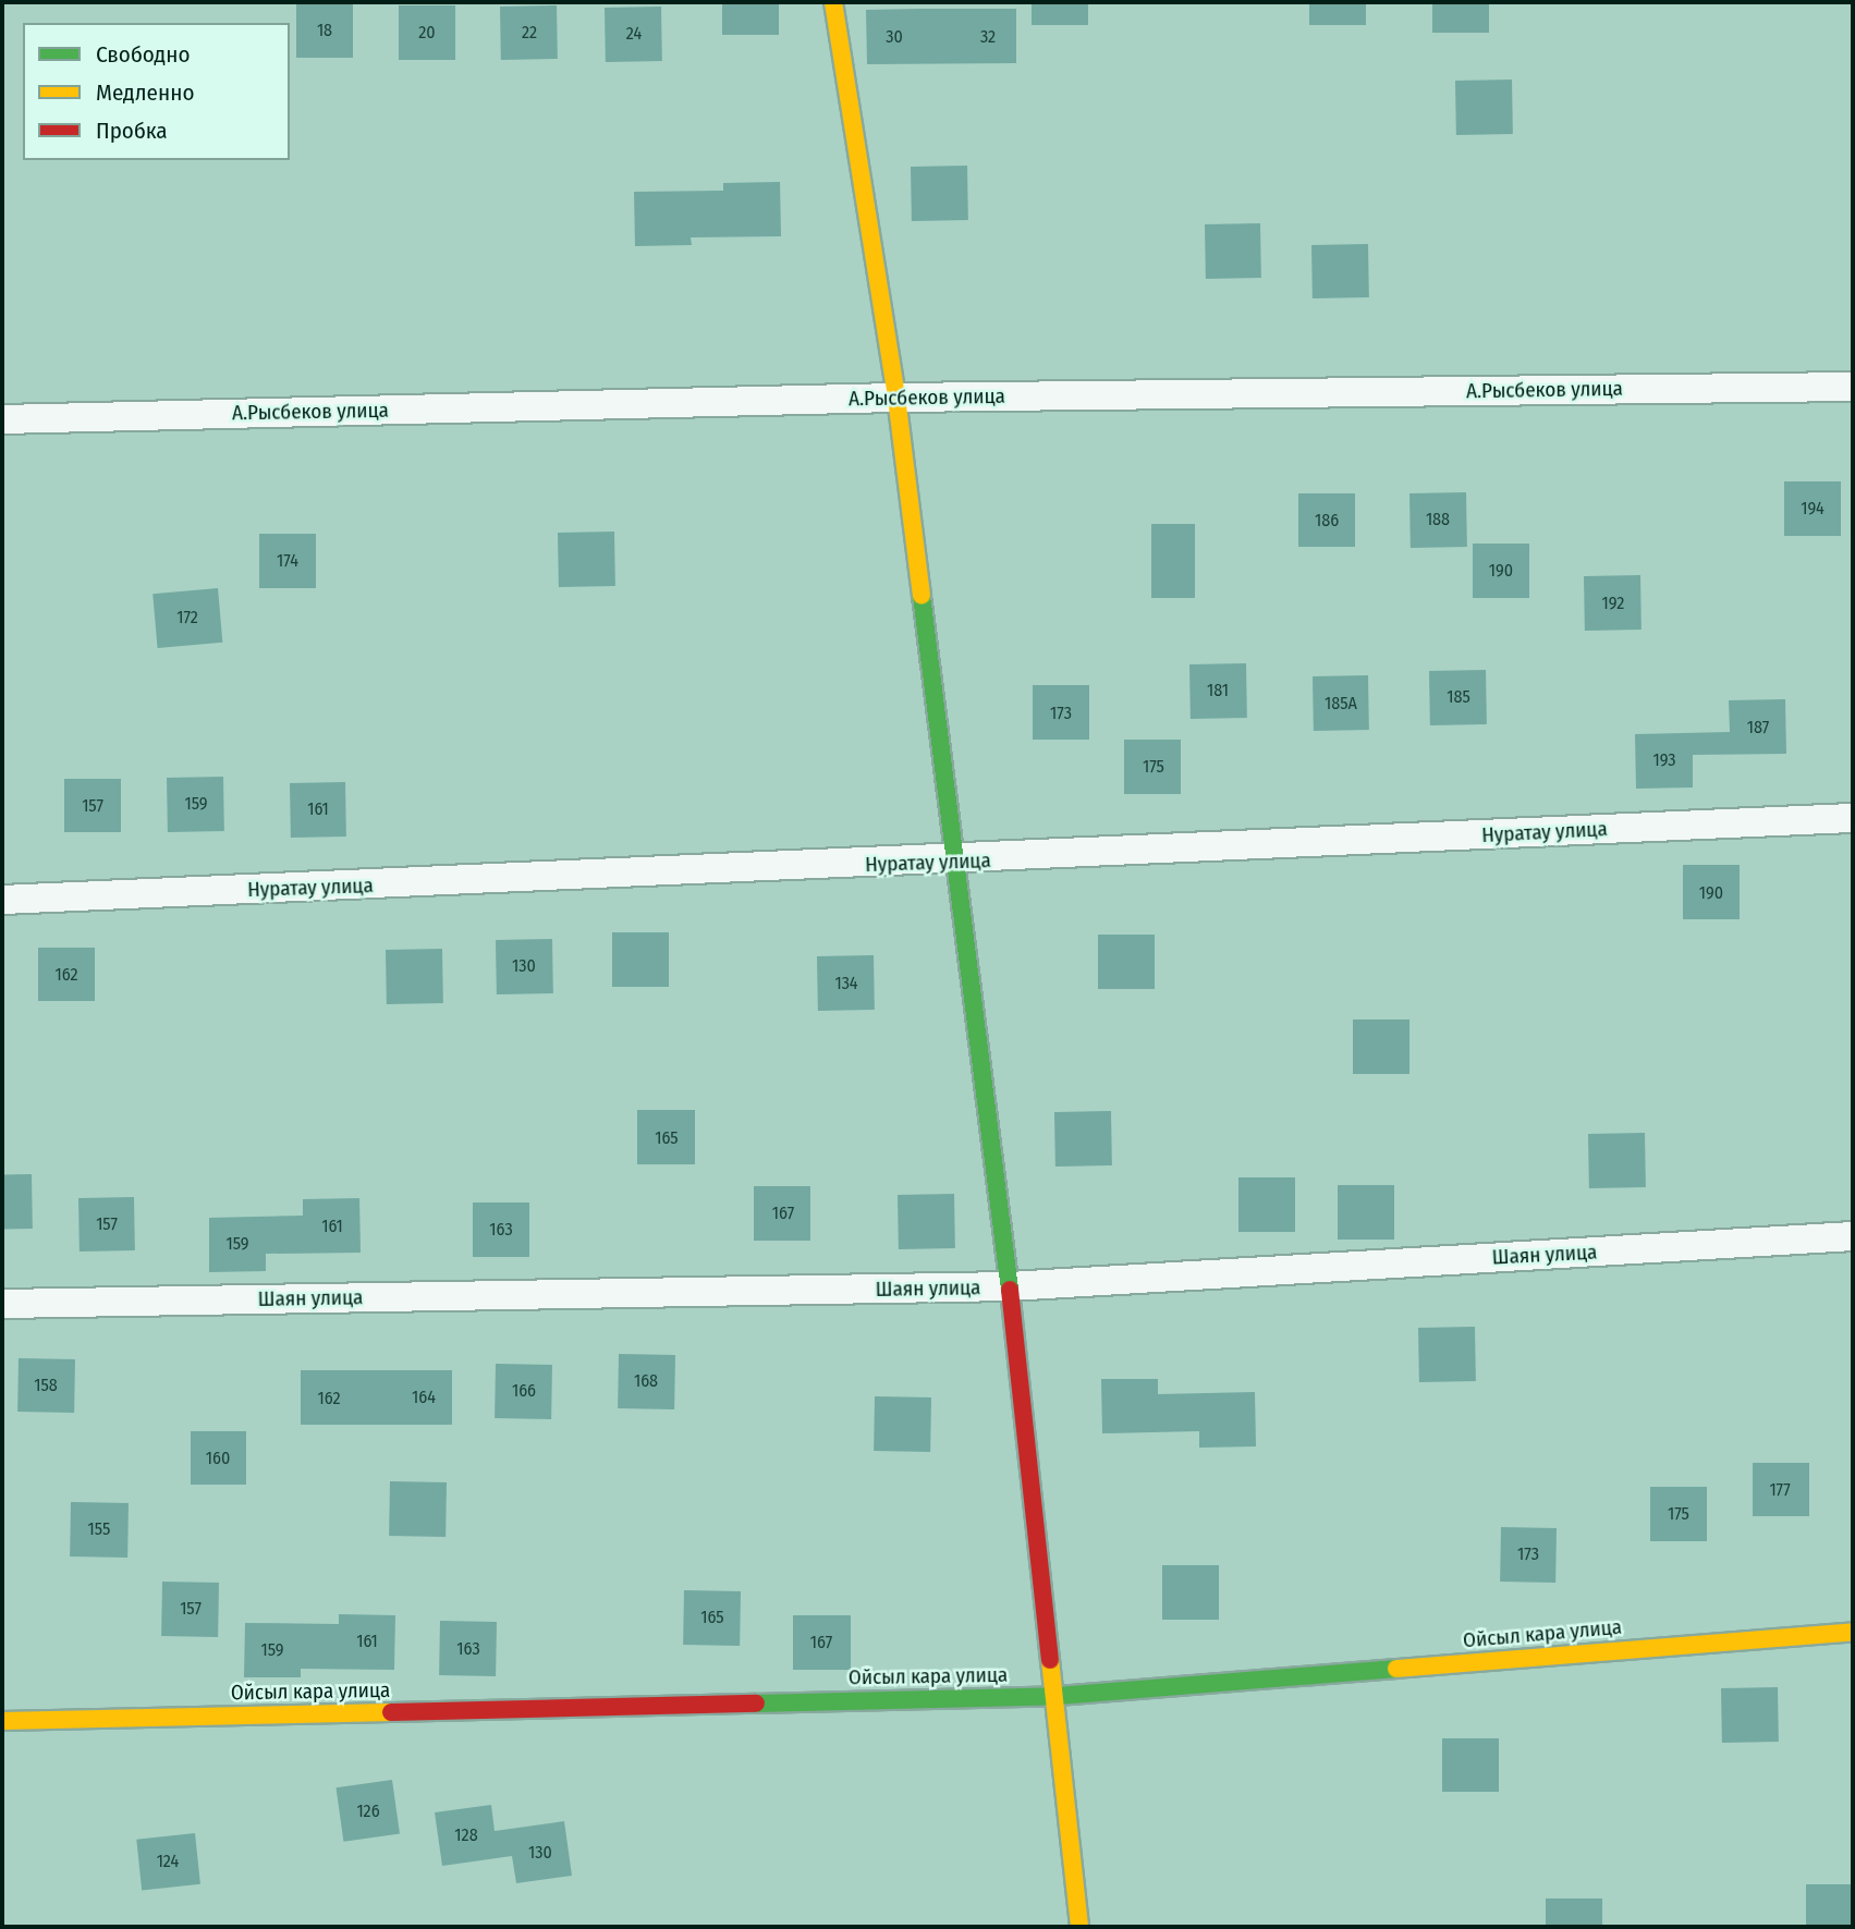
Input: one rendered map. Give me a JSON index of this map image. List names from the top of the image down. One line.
{"streets":{"street":["А.Рысбеков улица","Нуратау улица","Шаян улица","Ойсыл кара улица"]},"house_numbers":["18","20","22","24","30","32","194","188","186","174","190","192","172","181","185","185А","173","187","193","175","159","157","161","190","130","162","134","165","167","157","161","163","159","168","158","166","164","162","160","177","175","155","173","157","165","161","167","163","159","126","128","130","124"],"legend":["Свободно","Медленно","Пробка"]}
